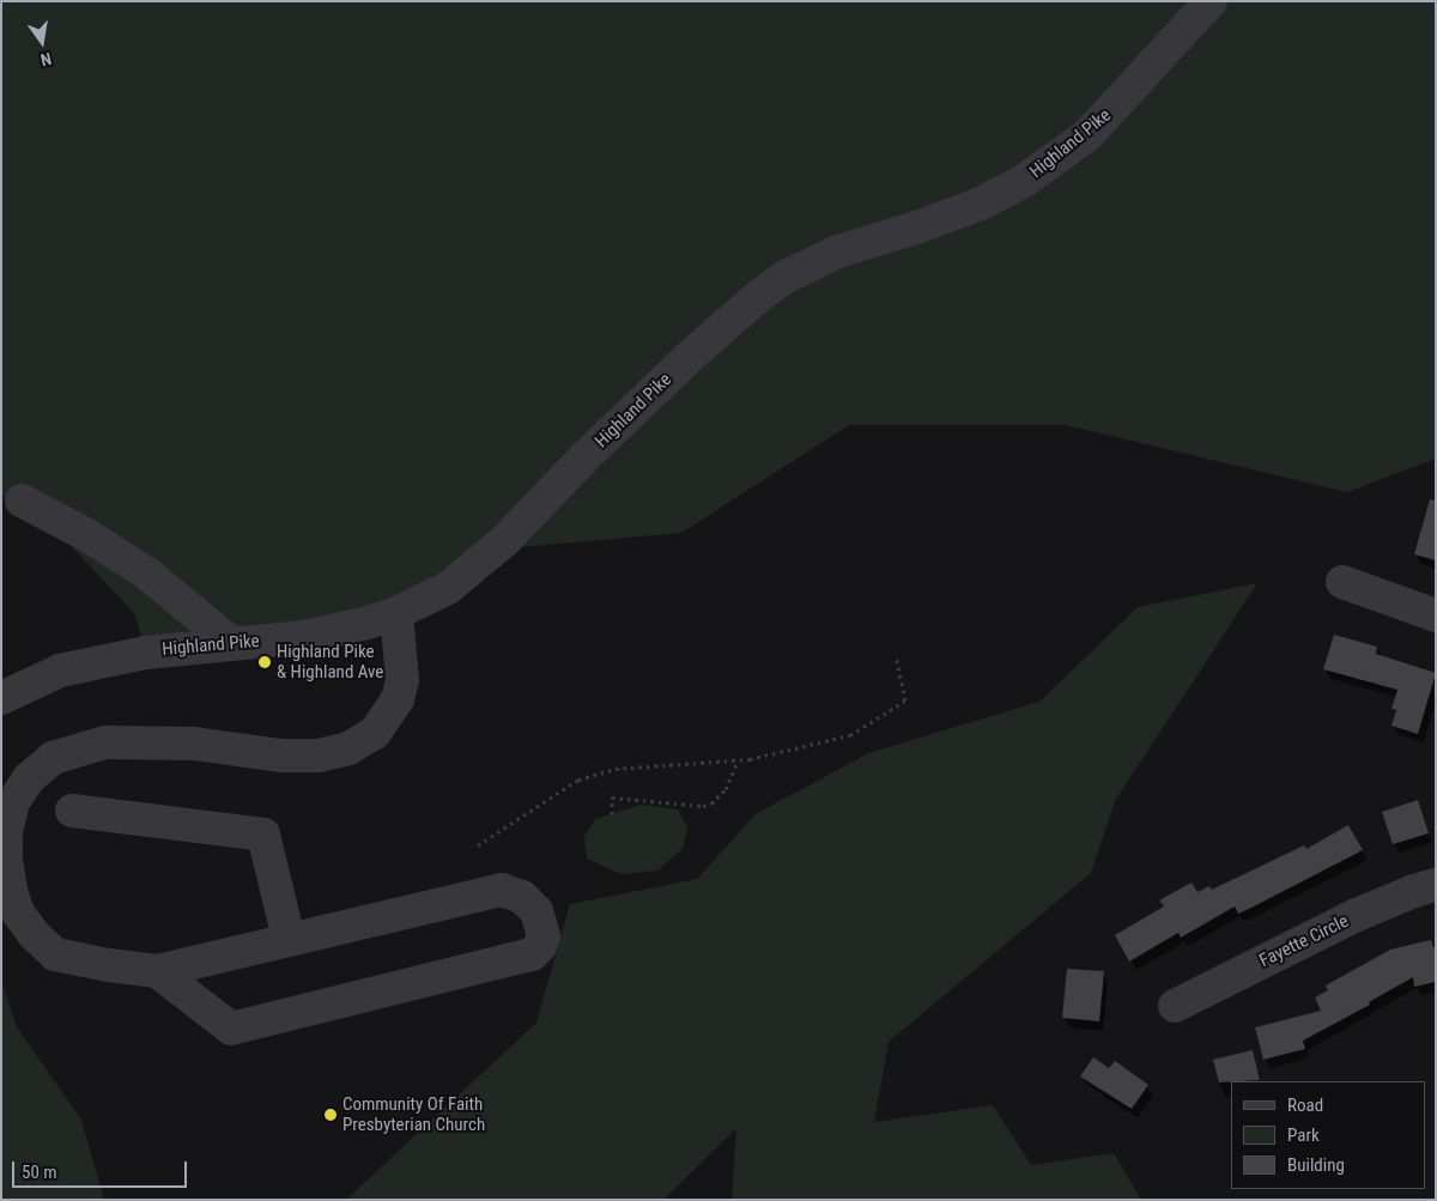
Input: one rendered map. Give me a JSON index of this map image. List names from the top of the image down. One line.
{"streets":{"street":["Highland Pike","Fayette Circle"]},"places":["Highland Pike & Highland Ave","Community Of Faith Presbyterian Church"],"legend":["Road","Park","Building"],"scale_bar":"50 m","north":"bottom"}
